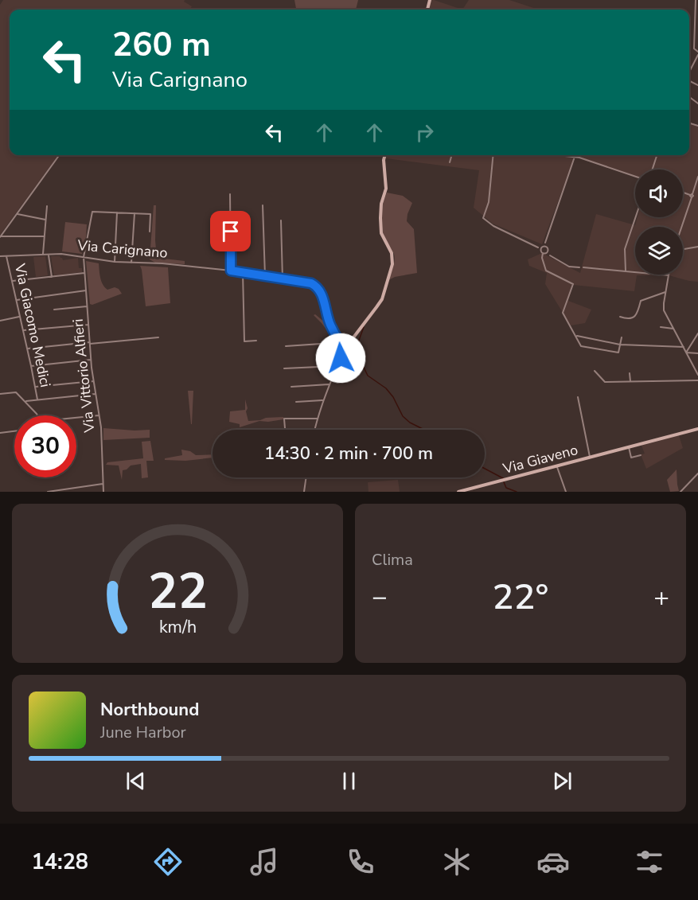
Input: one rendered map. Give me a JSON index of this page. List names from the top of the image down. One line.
{"streets":{"main road":["Via Giaveno"],"street":["Via Carignano","Via Giacomo Medici","Via Vittorio Alfieri"]},"crossings":[["Via Carignano","Via Giacomo Medici"],["Via Carignano","Via Vittorio Alfieri"]],"page":{"turn":["260 m","Via Carignano"],"limit":"30","trip":"14:30 · 2 min · 700 m","tile":"Clima","heat":["−","22°","+"],"song":["Northbound","June Harbor"],"tabs":"14:28","gauge":["22","km/h"]}}
